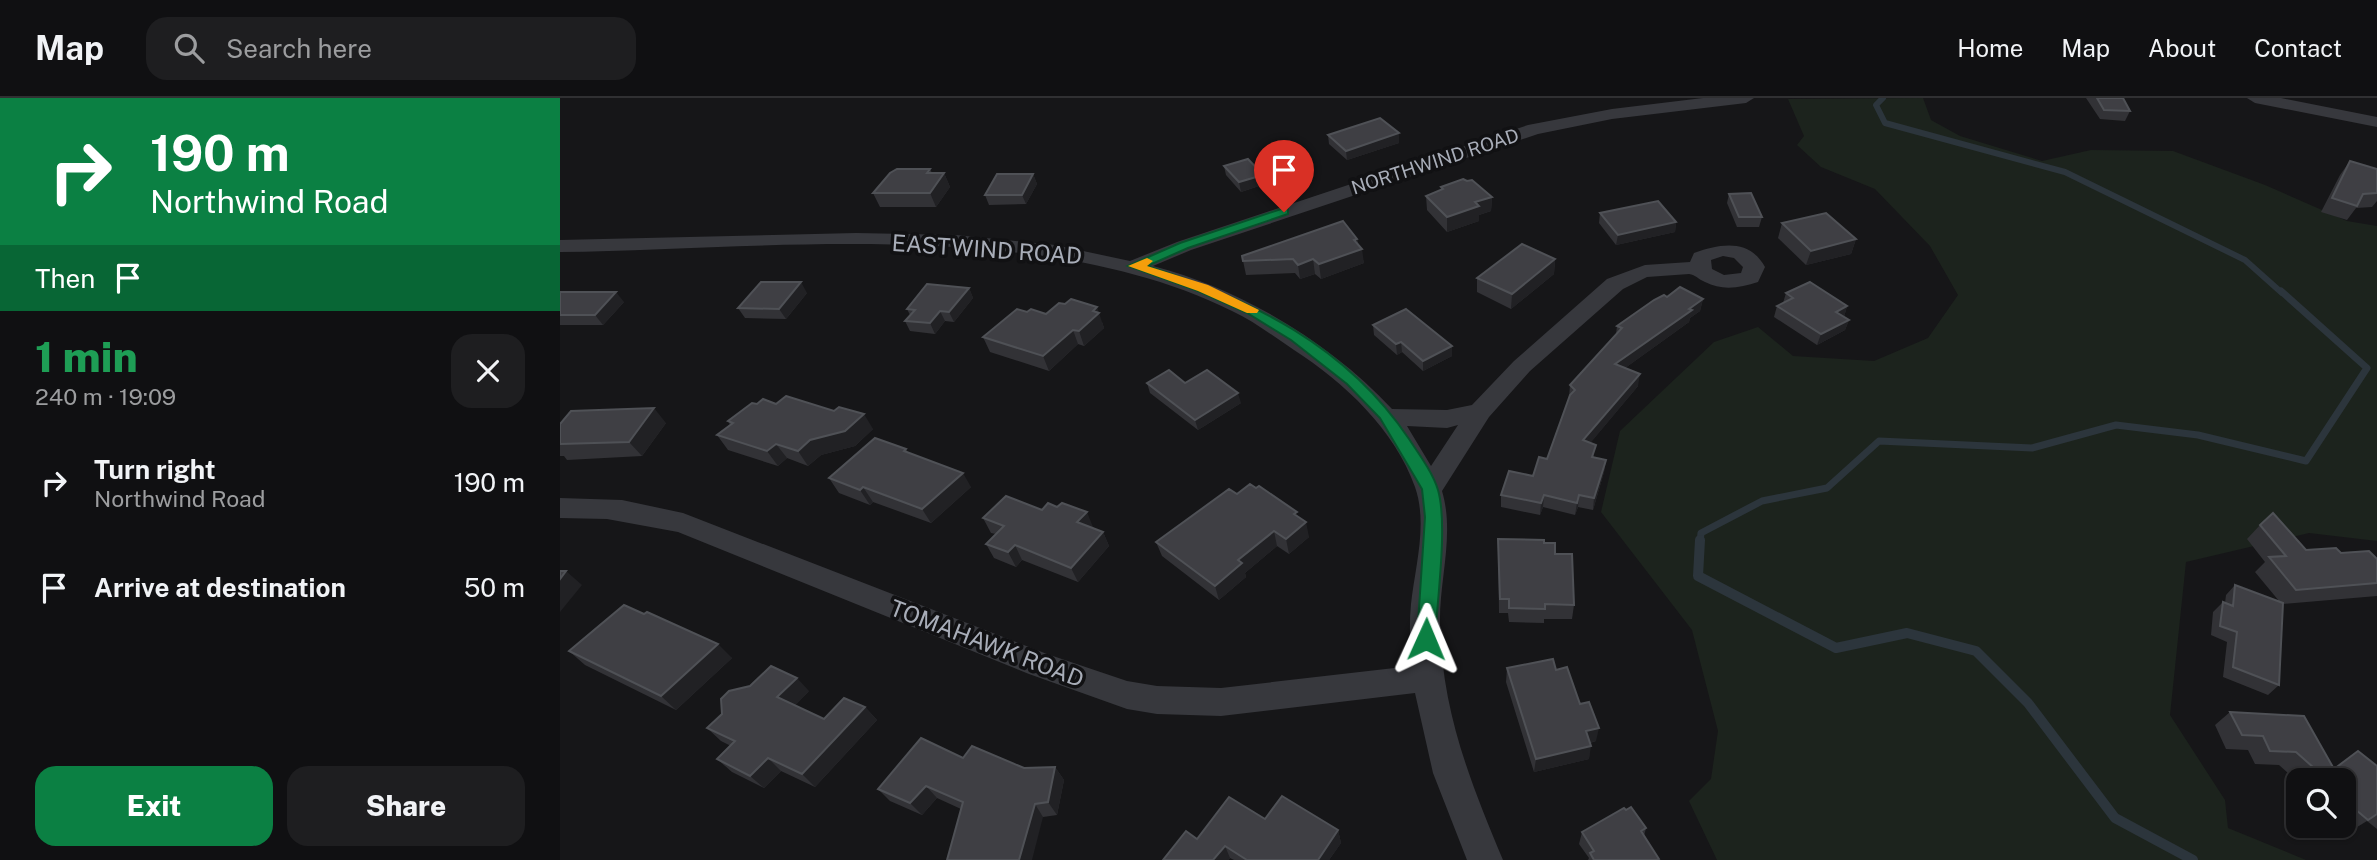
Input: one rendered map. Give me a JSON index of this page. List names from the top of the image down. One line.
{"streets":{"street":["NORTHWIND ROAD","EASTWIND ROAD","TOMAHAWK ROAD"]},"crossings":[["NORTHWIND ROAD","EASTWIND ROAD"],["EASTWIND ROAD","TOMAHAWK ROAD"]],"page":{"header":"Map","search":"Search here","nav":["Home","Map","About","Contact"],"turn":["190 m","Northwind Road"],"then":"Then","heading":["1 min","240 m · 19:09"],"list":[{"name":"Turn right","note":"Northwind Road","value":"190 m"},{"name":"Arrive at destination","value":"50 m"}],"buttons":["Exit","Share"]}}
